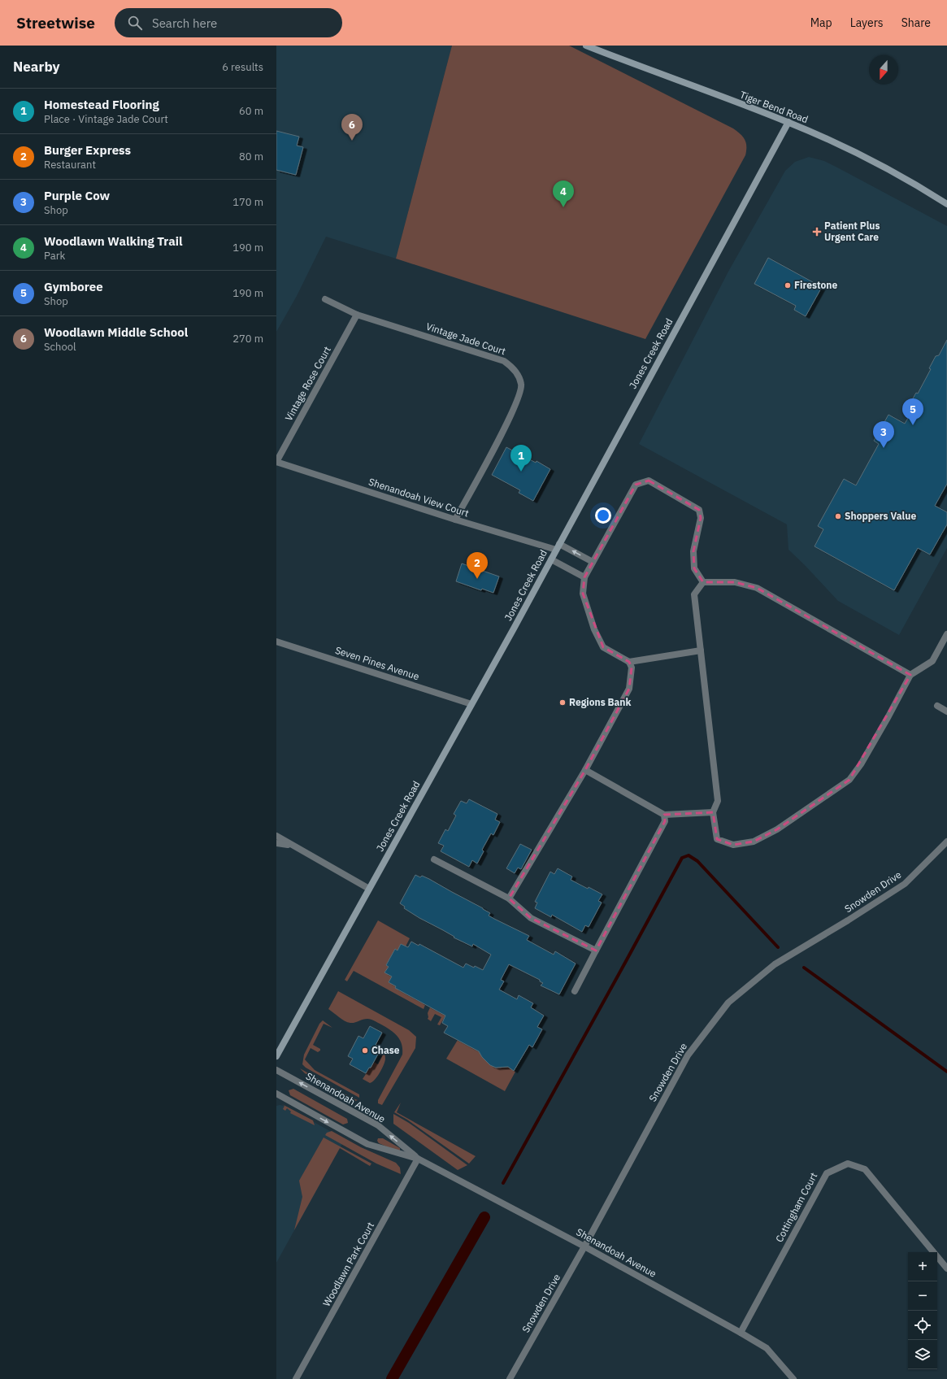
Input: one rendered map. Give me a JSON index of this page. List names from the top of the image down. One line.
{"streets":{"main road":["Tiger Bend Road","Jones Creek Road"],"street":["Vintage Jade Court","Vintage Rose Court","Shenandoah View Court","Seven Pines Avenue","Snowden Drive","Shenandoah Avenue","Cottingham Court","Woodlawn Park Court"]},"crossings":[["Tiger Bend Road","Jones Creek Road"],["Vintage Jade Court","Vintage Rose Court"],["Vintage Jade Court","Shenandoah View Court"],["Jones Creek Road","Shenandoah View Court"],["Jones Creek Road","Seven Pines Avenue"],["Vintage Rose Court","Shenandoah View Court"],["Snowden Drive","Shenandoah Avenue"],["Shenandoah Avenue","Cottingham Court"],["Shenandoah Avenue","Woodlawn Park Court"]],"places":{"health":["Patient Plus Urgent Care"],"other":["Firestone","Shoppers Value","Regions Bank","Chase"]},"north":"bottom","page":{"header":"Streetwise","search":"Search here","nav":["Map","Layers","Share"],"heading":["Nearby","6 results"],"list":[{"mark":"1","name":"Homestead Flooring","note":"Place · Vintage Jade Court","value":"60 m"},{"mark":"2","name":"Burger Express","note":"Restaurant","value":"80 m"},{"mark":"3","name":"Purple Cow","note":"Shop","value":"170 m"},{"mark":"4","name":"Woodlawn Walking Trail","note":"Park","value":"190 m"},{"mark":"5","name":"Gymboree","note":"Shop","value":"190 m"},{"mark":"6","name":"Woodlawn Middle School","note":"School","value":"270 m"}],"pins":["6","4","5","3","1","2"],"map_buttons":["+","−"]}}
